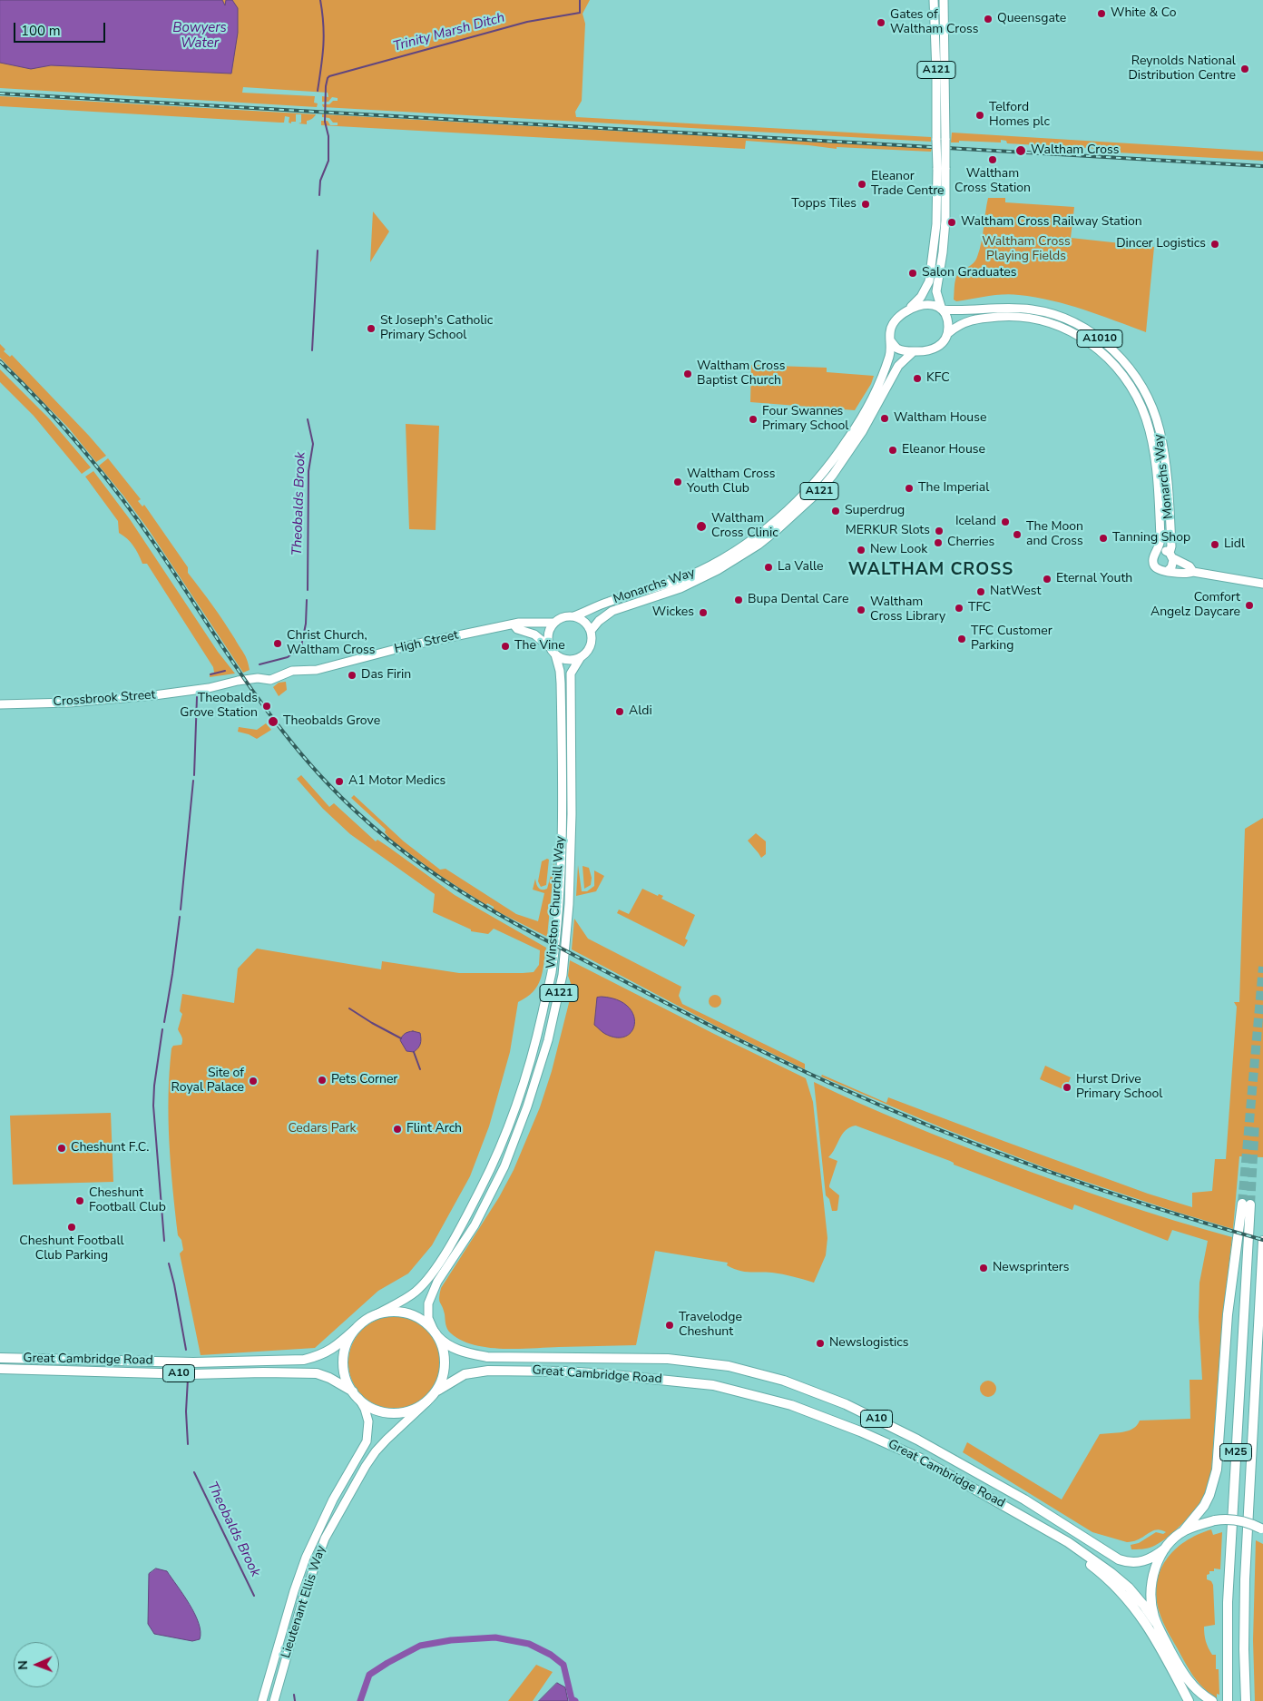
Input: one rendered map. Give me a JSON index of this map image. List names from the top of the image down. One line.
{"streets":{"highway":["Great Cambridge Road","A10","M25"],"main road":["A121","A1010","Monarchs Way","High Street","Crossbrook Street","Winston Churchill Way","Lieutenant Ellis Way"]},"crossings":[["A121","Monarchs Way"],["Monarchs Way","High Street"],["Monarchs Way","Winston Churchill Way"],["High Street","Crossbrook Street"],["High Street","Winston Churchill Way"],["Winston Churchill Way","Great Cambridge Road"],["Winston Churchill Way","Lieutenant Ellis Way"],["Great Cambridge Road","Lieutenant Ellis Way"]],"districts":["WALTHAM CROSS"],"water":["Bowyers Water","Trinity Marsh Ditch","Theobalds Brook"],"parks":["Waltham Cross Playing Fields","Cedars Park"],"places":["White & Co","Queensgate","Gates of Waltham Cross","Reynolds National Distribution Centre","Telford Homes plc","Waltham Cross","Waltham Cross Station","Eleanor Trade Centre","Topps Tiles","Waltham Cross Railway Station","Dincer Logistics","Salon Graduates","St Joseph's Catholic Primary School","Waltham Cross Baptist Church","KFC","Waltham House","Four Swannes Primary School","Eleanor House","Waltham Cross Youth Club","The Imperial","Superdrug","Iceland","Waltham Cross Clinic","MERKUR Slots","The Moon and Cross","Tanning Shop","Cherries","Lidl","New Look","La Valle","Eternal Youth","NatWest","Bupa Dental Care","Comfort Angelz Daycare","TFC","Waltham Cross Library","Wickes","TFC Customer Parking","Christ Church, Waltham Cross","The Vine","Das Firin","Theobalds Grove Station","Aldi","Theobalds Grove","A1 Motor Medics","Pets Corner","Site of Royal Palace","Hurst Drive Primary School","Flint Arch","Cheshunt F.C.","Cheshunt Football Club","Cheshunt Football Club Parking","Newsprinters","Travelodge Cheshunt","Newslogistics"],"scale_bar":"100 m","north":"left"}
